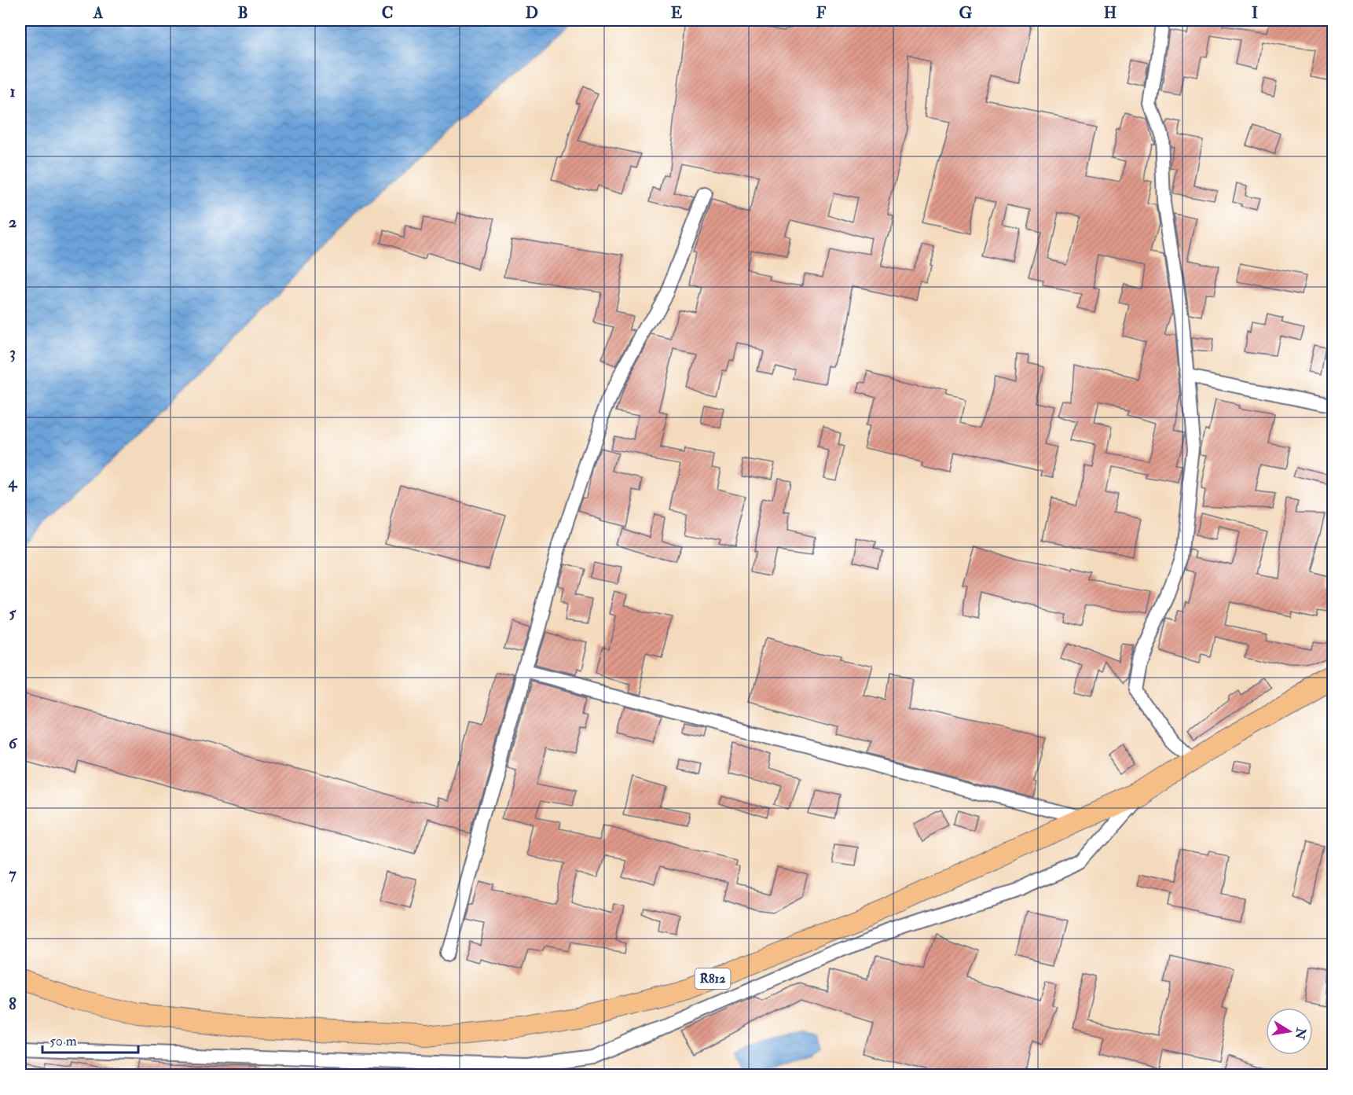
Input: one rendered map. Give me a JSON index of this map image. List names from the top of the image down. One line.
{"streets":{"main road":["R812"]},"scale_bar":"50 m","north":"right","grid":{"columns":["A","B","C","D","E","F","G","H","I"],"rows":["1","2","3","4","5","6","7","8"]}}
